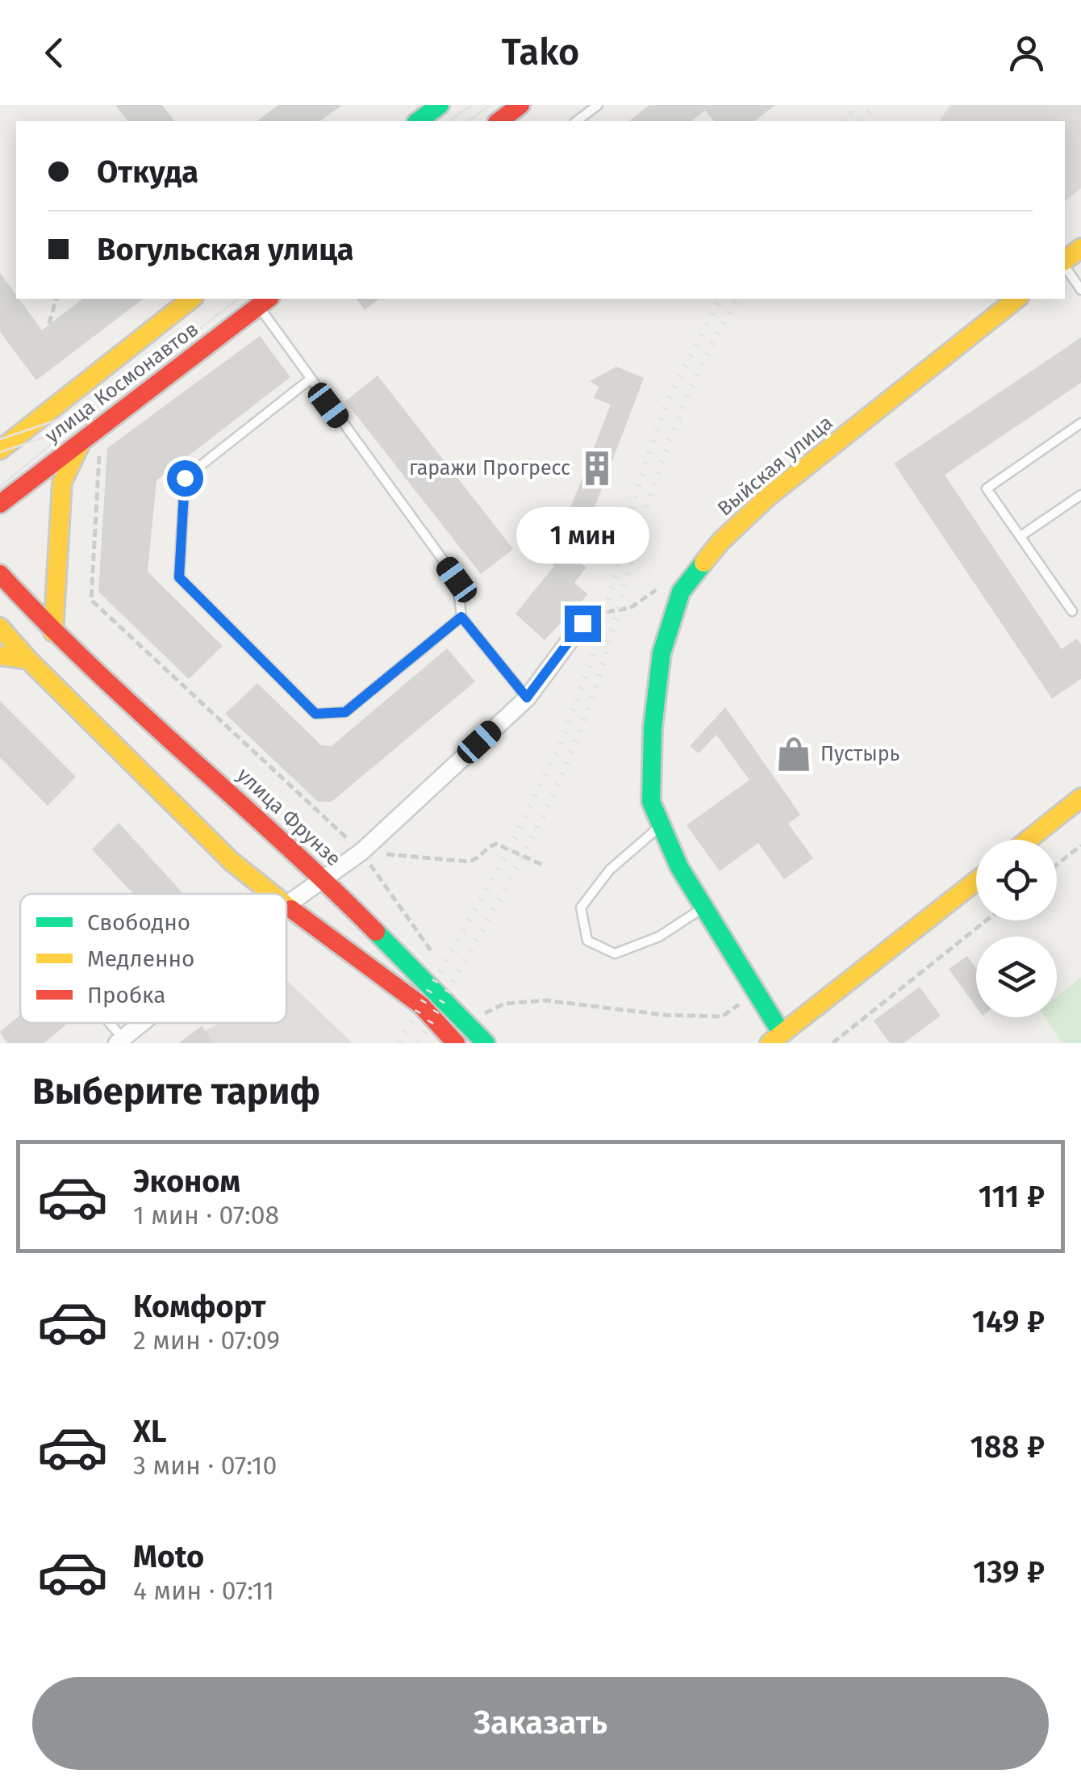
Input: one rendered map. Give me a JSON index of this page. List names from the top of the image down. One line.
{"streets":{"main road":["улица Космонавтов","Выйская улица","улица Фрунзе"]},"places":{"building":["гаражи Прогресс"],"shop":["Пустырь"]},"legend":["Свободно","Медленно","Пробка"],"page":{"header":"Tako","banner":["Откуда","Вогульская улица"],"bubble":"1 мин","heading":"Выберите тариф","list":[{"name":"Эконом","note":"1 мин · 07:08","value":"111 ₽"},{"name":"Комфорт","note":"2 мин · 07:09","value":"149 ₽"},{"name":"XL","note":"3 мин · 07:10","value":"188 ₽"},{"name":"Moto","note":"4 мин · 07:11","value":"139 ₽"}],"buttons":"Заказать"}}
